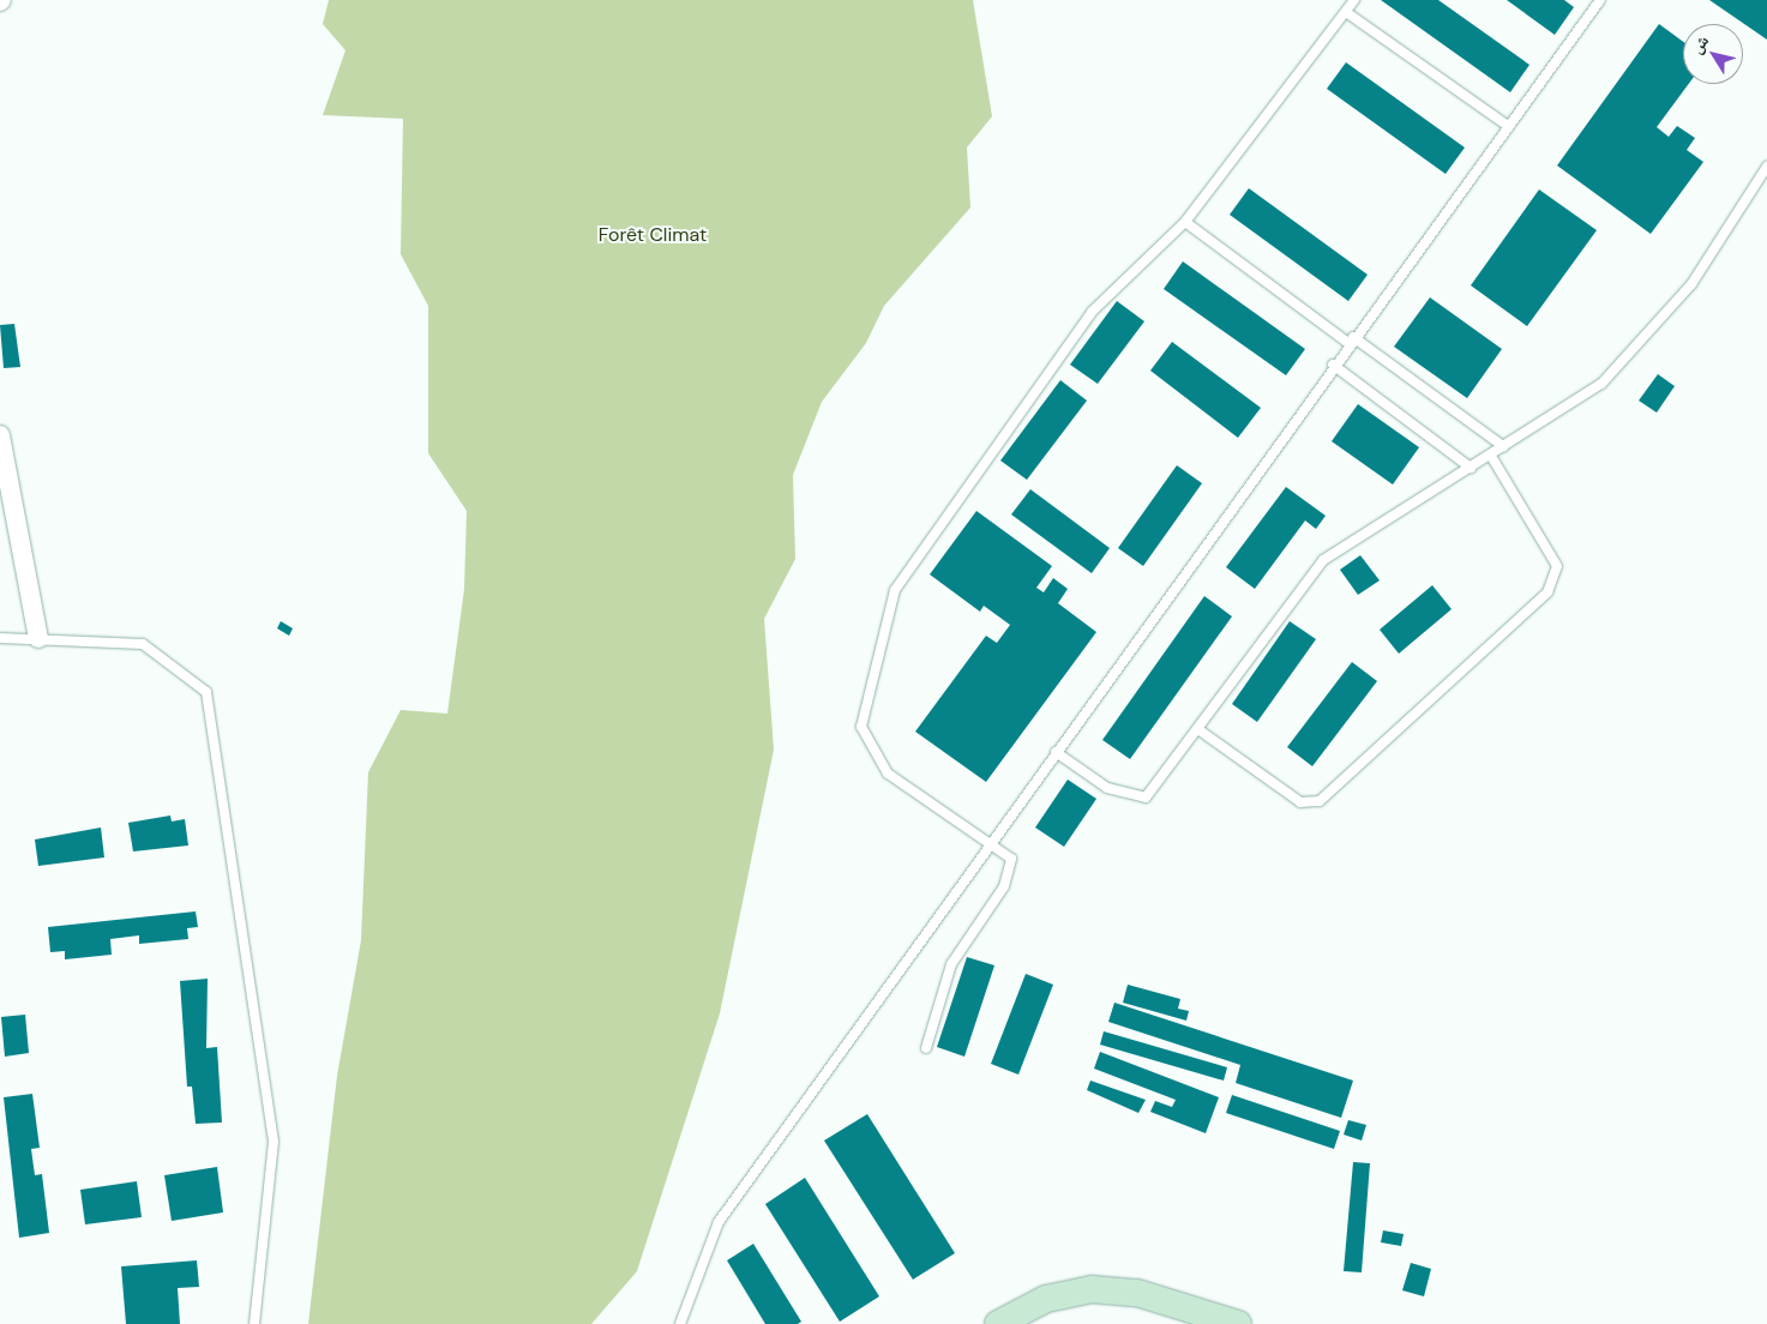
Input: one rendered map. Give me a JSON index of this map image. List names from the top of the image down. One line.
{"parks":["Forêt Climat"],"north":"top left"}
